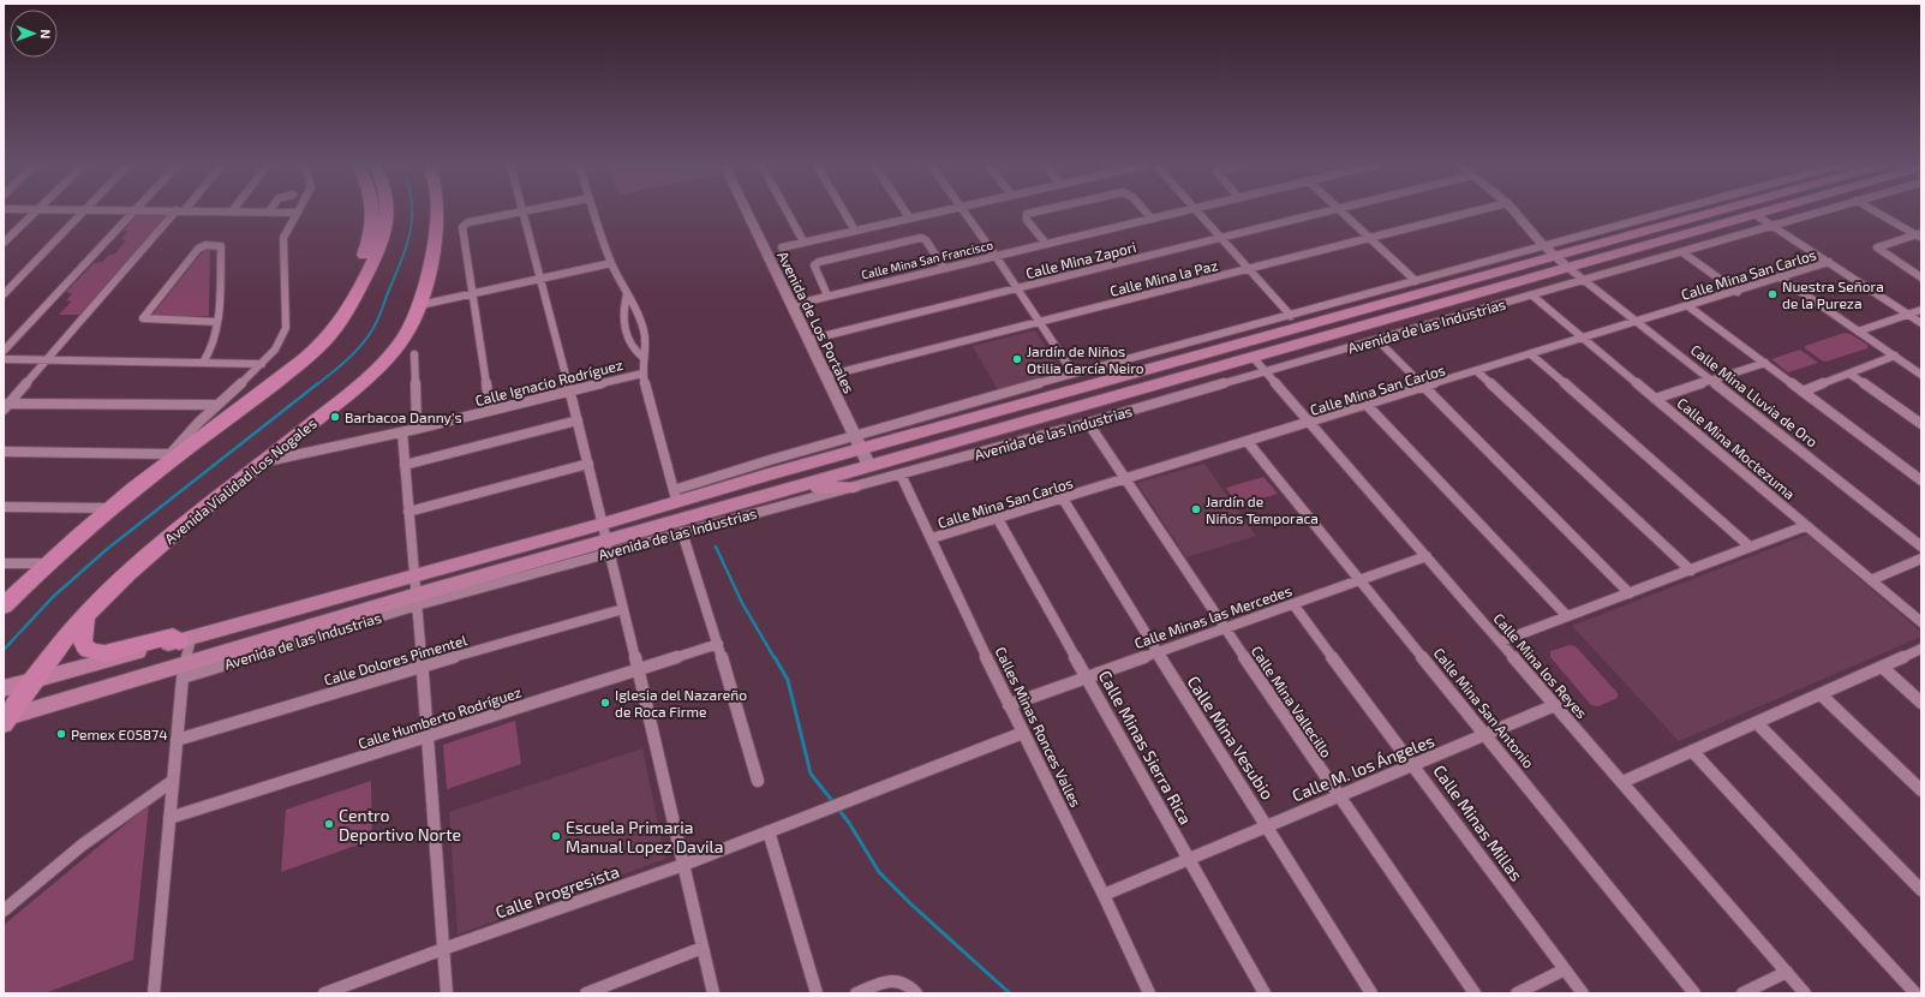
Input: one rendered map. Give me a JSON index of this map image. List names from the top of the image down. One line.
{"streets":{"highway":["Avenida Vialidad Los Nogales"],"main road":["Avenida de las Industrias"],"street":["Calle Mina San Francisco","Calle Mina Zapori","Calle Mina San Carlos","Calle Mina la Paz","Avenida de Los Portales","Calle Ignacio Rodríguez","Calle Mina Lluvia de Oro","Calle Mina Moctezuma","Calle Minas las Mercedes","Calle Dolores Pimentel","Calle Mina los Reyes","Calle Mina Vallecillo","Calle Mina San Antonio","Calle Humberto Rodríguez","Calles Minas Ronces Valles","Calle Mina Vesubio","Calle Minas Sierra Rica","Calle M. los Ángeles","Calle Minas Millas","Calle Progresista"]},"crossings":[["Calle Mina San Francisco","Avenida de Los Portales"],["Calle Mina Zapori","Avenida de Los Portales"],["Calle Mina San Carlos","Calle Mina Lluvia de Oro"],["Calle Mina San Carlos","Calle Mina Moctezuma"],["Calle Mina San Carlos","Calle Mina los Reyes"],["Calle Mina San Carlos","Calle Mina Vallecillo"],["Calle Mina San Carlos","Calle Mina San Antonio"],["Calle Mina San Carlos","Calles Minas Ronces Valles"],["Calle Mina San Carlos","Calle Mina Vesubio"],["Calle Mina San Carlos","Calle Minas Sierra Rica"],["Calle Mina la Paz","Avenida de Los Portales"],["Avenida de Los Portales","Avenida de las Industrias"],["Avenida de las Industrias","Calle Mina Lluvia de Oro"],["Avenida de las Industrias","Calle Mina Moctezuma"],["Avenida de las Industrias","Avenida Vialidad Los Nogales"],["Avenida de las Industrias","Calle Mina los Reyes"],["Avenida de las Industrias","Calle Mina Vallecillo"],["Avenida de las Industrias","Calles Minas Ronces Valles"],["Calle Ignacio Rodríguez","Avenida Vialidad Los Nogales"],["Calle Minas las Mercedes","Calle Mina los Reyes"],["Calle Minas las Mercedes","Calle Mina Vallecillo"],["Calle Minas las Mercedes","Calle Mina San Antonio"],["Calle Minas las Mercedes","Calles Minas Ronces Valles"],["Calle Minas las Mercedes","Calle Mina Vesubio"],["Calle Minas las Mercedes","Calle Minas Sierra Rica"],["Calle Minas las Mercedes","Calle Minas Millas"],["Calle Mina los Reyes","Calle M. los Ángeles"],["Calle Mina Vallecillo","Calle M. los Ángeles"],["Calle Mina San Antonio","Calle M. los Ángeles"],["Calles Minas Ronces Valles","Calle M. los Ángeles"],["Calles Minas Ronces Valles","Calle Progresista"],["Calle Mina Vesubio","Calle M. los Ángeles"],["Calle Minas Sierra Rica","Calle M. los Ángeles"],["Calle M. los Ángeles","Calle Minas Millas"]],"places":["Nuestra Señora de la Pureza","Jardín de Niños Otilia García Neiro","Barbacoa Danny's","Jardín de Niños Temporaca","Iglesia del Nazareño de Roca Firme","Pemex E05874","Centro Deportivo Norte","Escuela Primaria Manual Lopez Davila"],"north":"right"}
